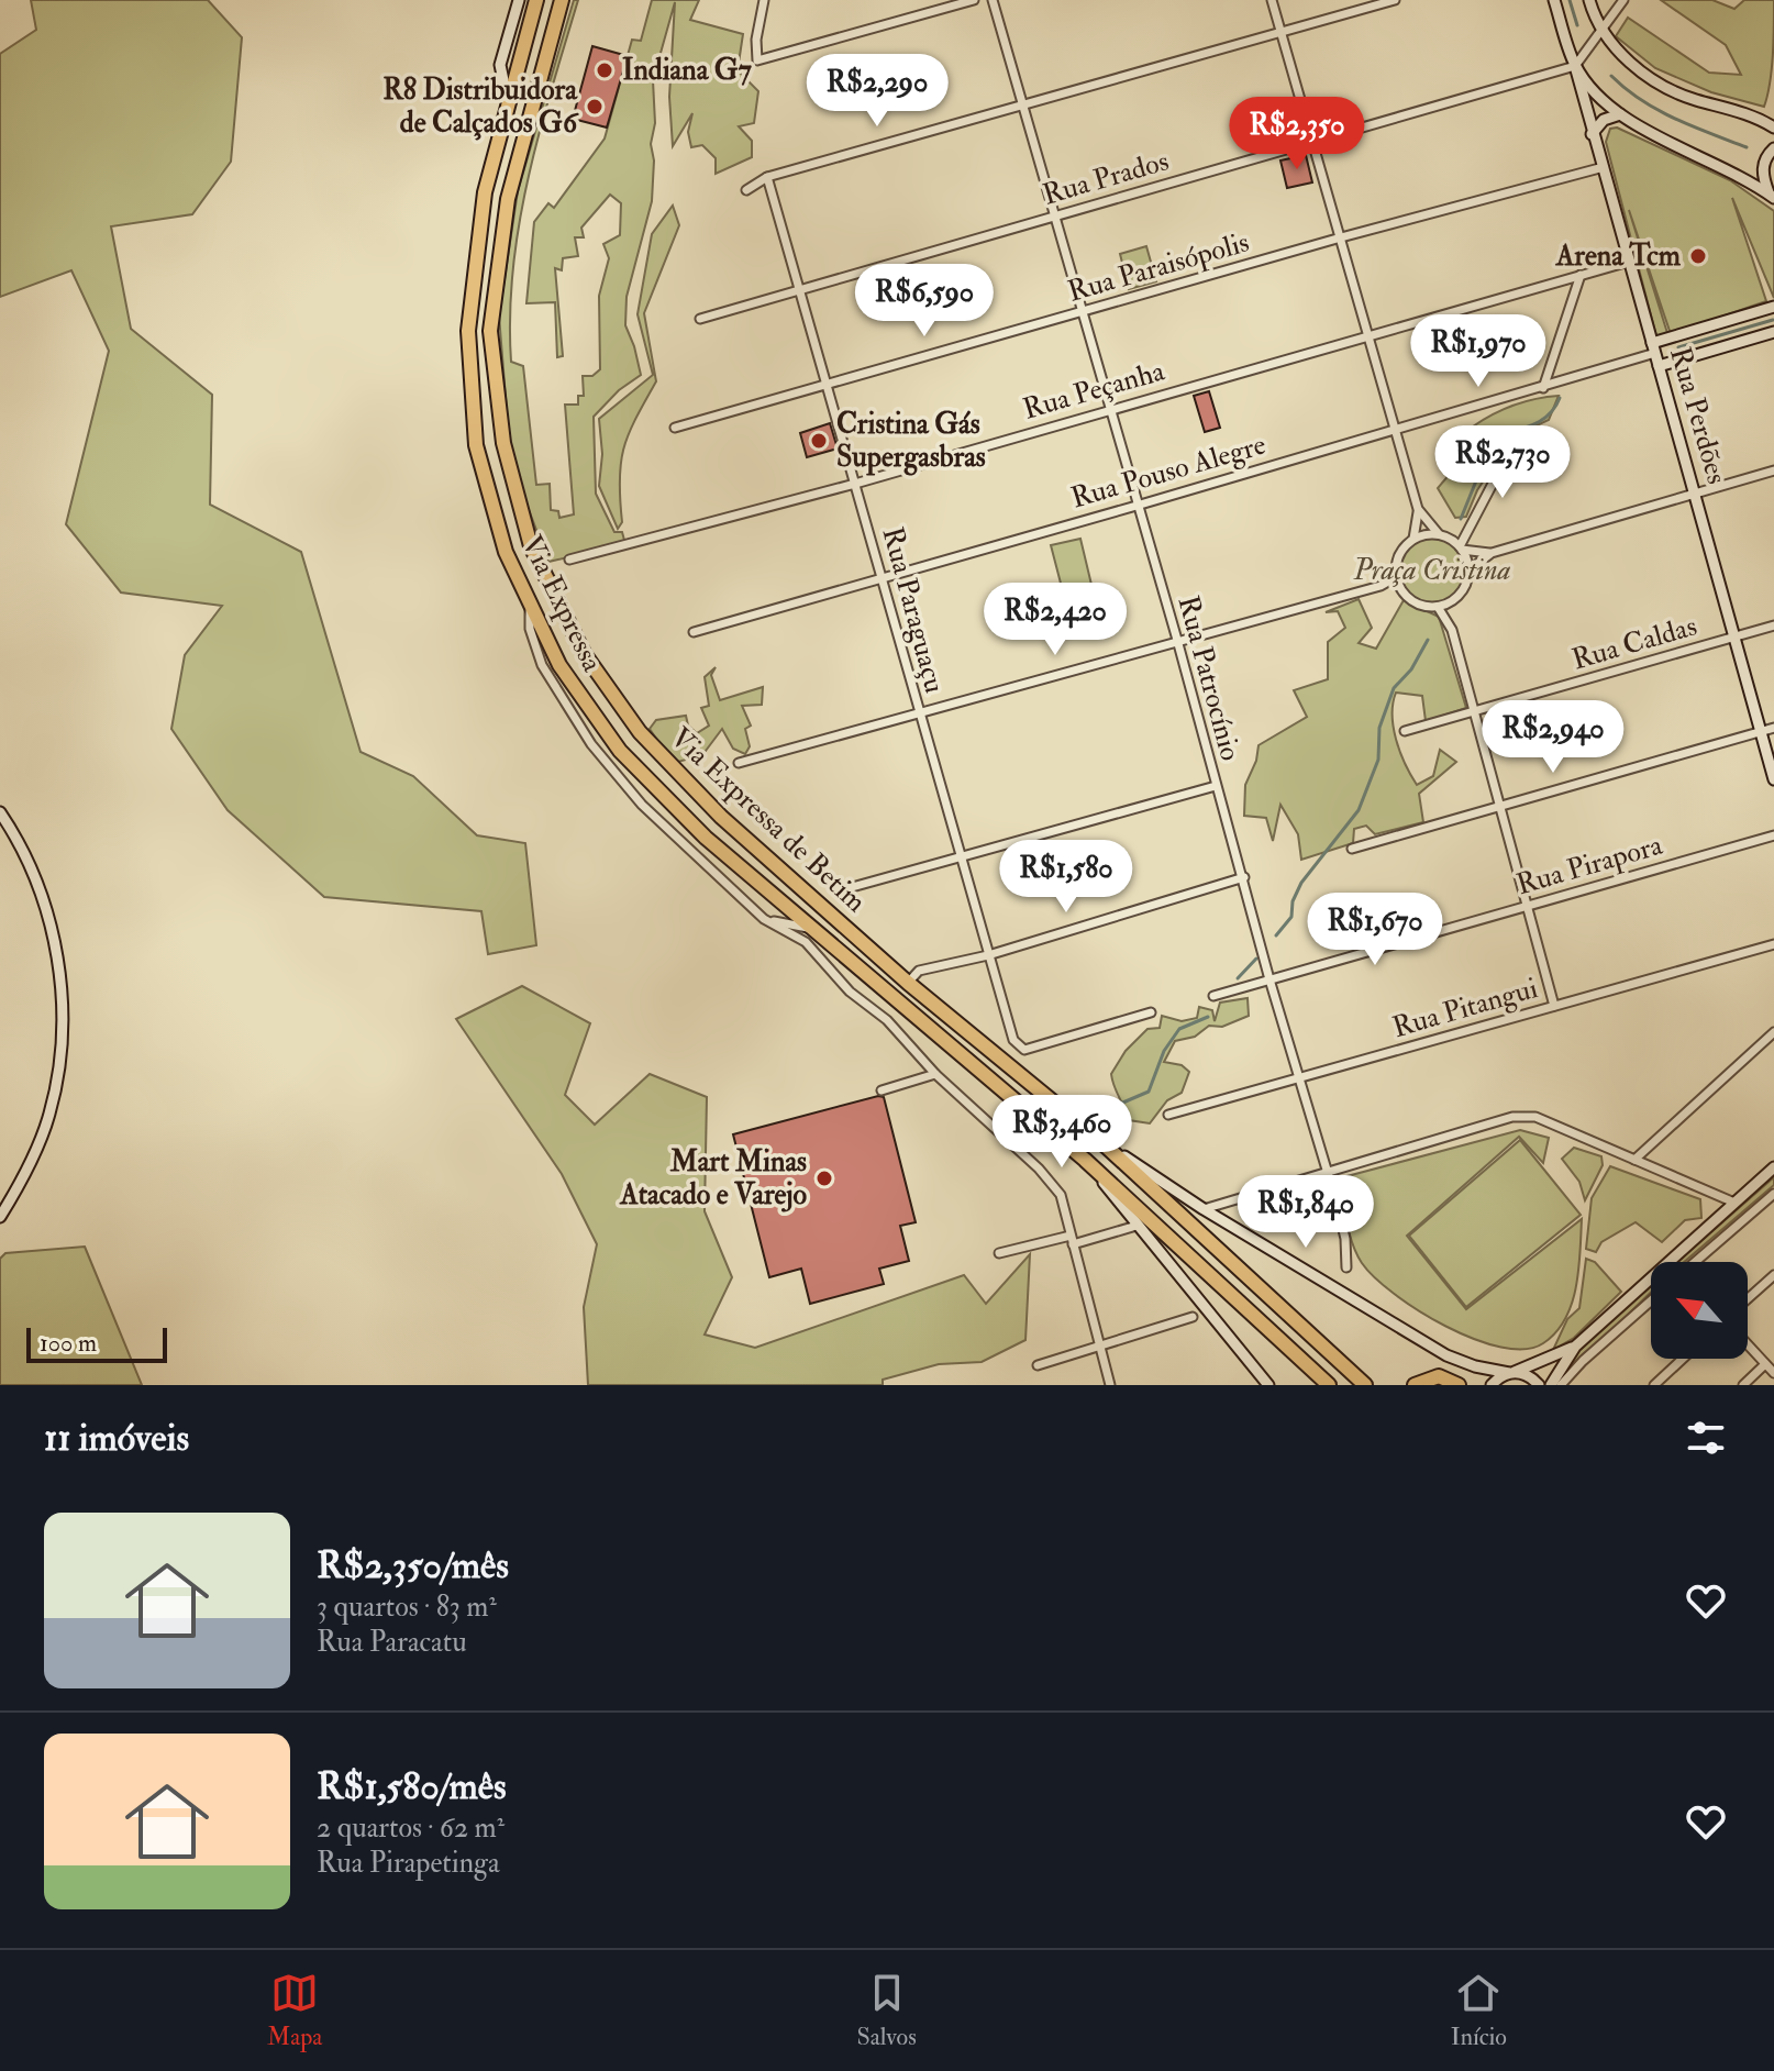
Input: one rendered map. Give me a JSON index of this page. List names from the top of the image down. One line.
{"streets":{"highway":["Via Expressa","Via Expressa de Betim"],"street":["Rua Prados","Rua Paraisópolis","Rua Peçanha","Rua Perdões","Rua Pouso Alegre","Rua Paraguaçu","Rua Caldas","Rua Patrocínio","Rua Pirapora","Rua Pitangui"]},"crossings":[["Rua Prados","Rua Perdões"],["Rua Prados","Rua Paraguaçu"],["Rua Prados","Rua Patrocínio"],["Rua Paraisópolis","Rua Perdões"],["Rua Paraisópolis","Rua Paraguaçu"],["Rua Paraisópolis","Rua Patrocínio"],["Rua Peçanha","Rua Perdões"],["Rua Peçanha","Rua Paraguaçu"],["Rua Peçanha","Rua Patrocínio"],["Rua Perdões","Rua Pouso Alegre"],["Rua Perdões","Rua Caldas"],["Rua Pouso Alegre","Rua Paraguaçu"],["Rua Pouso Alegre","Rua Patrocínio"],["Rua Patrocínio","Rua Pirapora"],["Rua Patrocínio","Rua Pitangui"]],"parks":["Praça Cristina"],"places":["Indiana G7","R8 Distribuidora de Calçados G6","Arena Tcm","Cristina Gás Supergasbras","Mart Minas Atacado e Varejo"],"scale_bar":"100 m","north":"top left","page":{"price":["R$2,290","R$2,350","R$6,590","R$1,970","R$2,730","R$2,420","R$2,940","R$1,580","R$1,670","R$3,460","R$1,840"],"scale":"100 m","heading":"11 imóveis","list":[{"name":"R$2,350/mês","note":"3 quartos · 83 m² · Rua Paracatu"},{"name":"R$1,580/mês","note":"2 quartos · 62 m² · Rua Pirapetinga"}],"tabs":["Mapa","Salvos","Início"]}}
